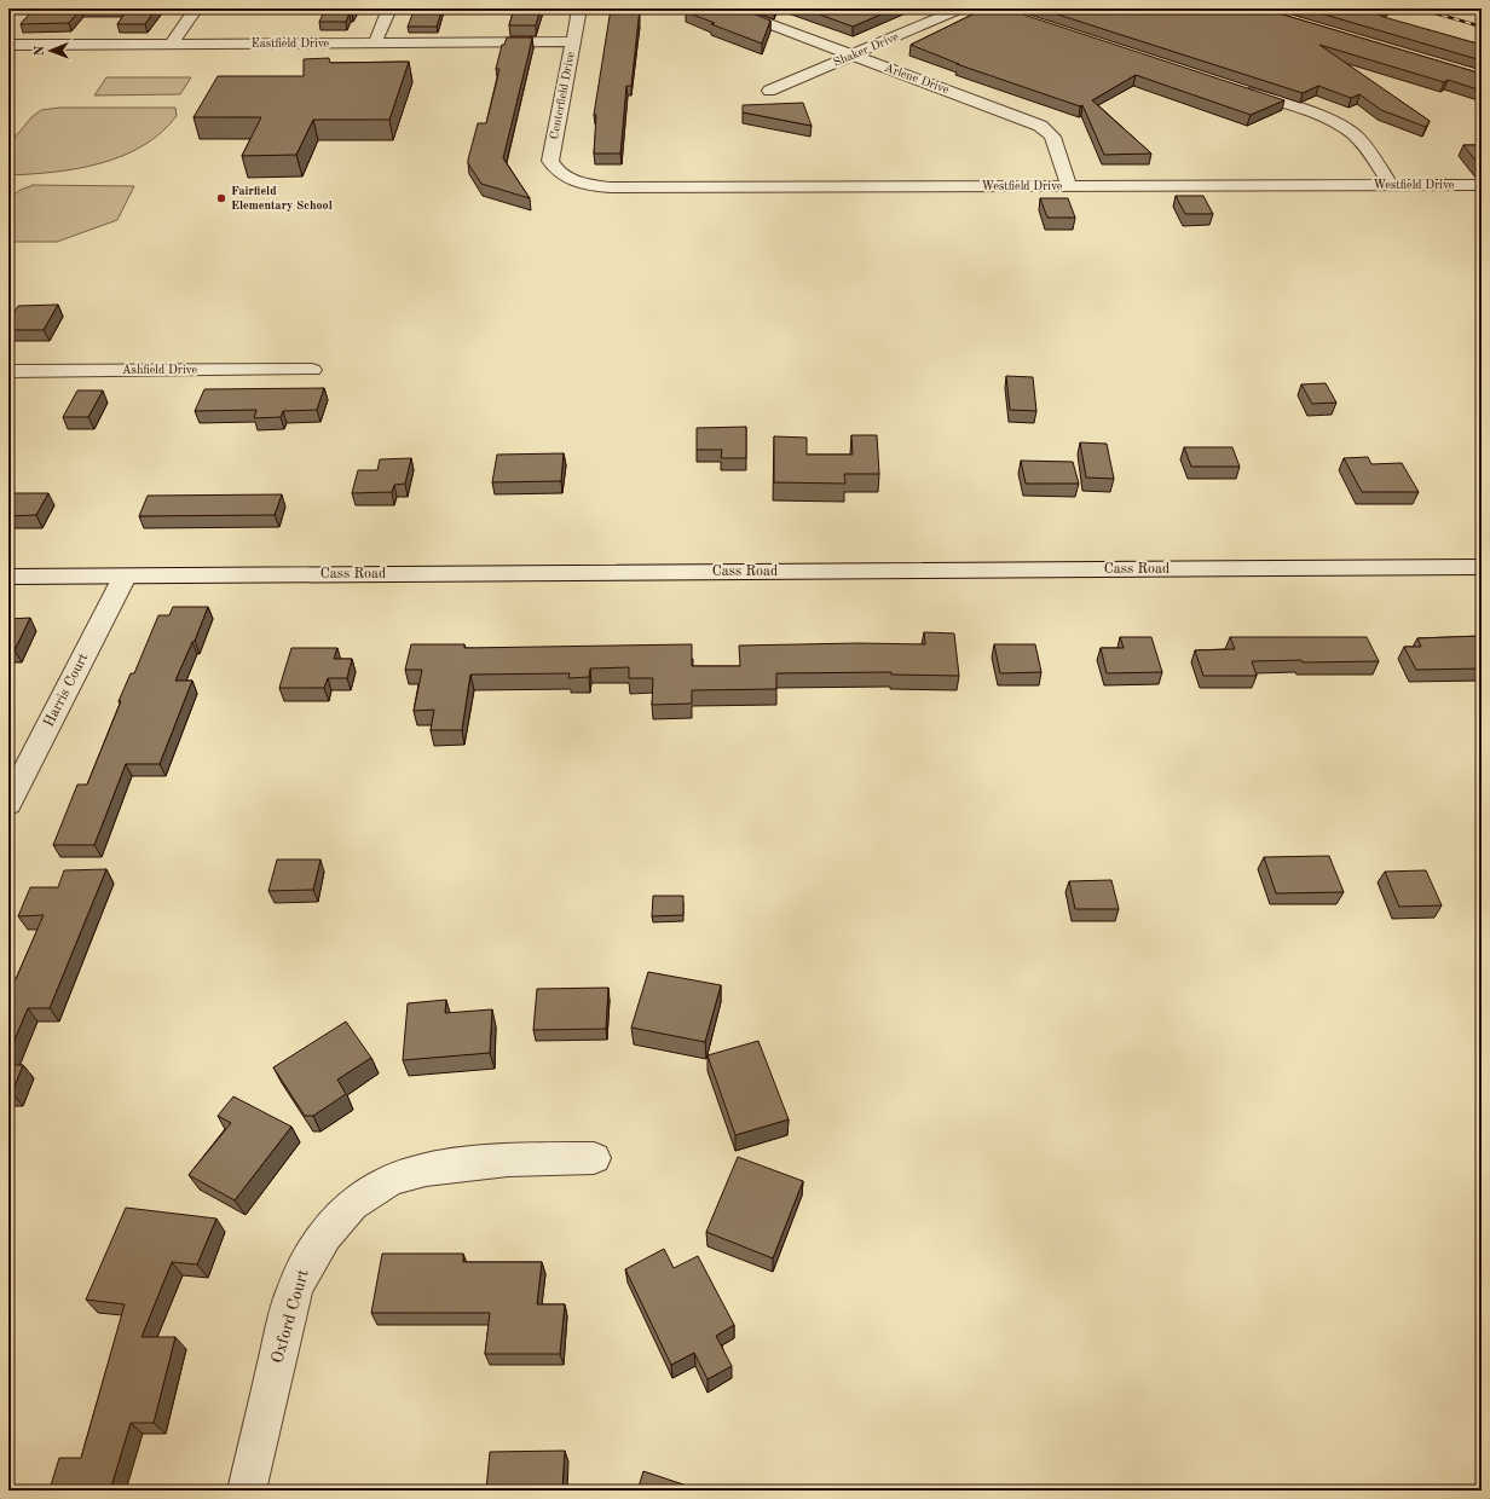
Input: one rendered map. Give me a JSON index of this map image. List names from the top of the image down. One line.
{"streets":{"street":["Eastfield Drive","Shaker Drive","Arlene Drive","Centerfield Drive","Westfield Drive","Ashfield Drive","Cass Road","Harris Court","Oxford Court"]},"crossings":[["Eastfield Drive","Centerfield Drive"],["Shaker Drive","Arlene Drive"],["Arlene Drive","Westfield Drive"],["Centerfield Drive","Westfield Drive"],["Cass Road","Harris Court"]],"places":["Fairfield Elementary School"],"north":"left"}
